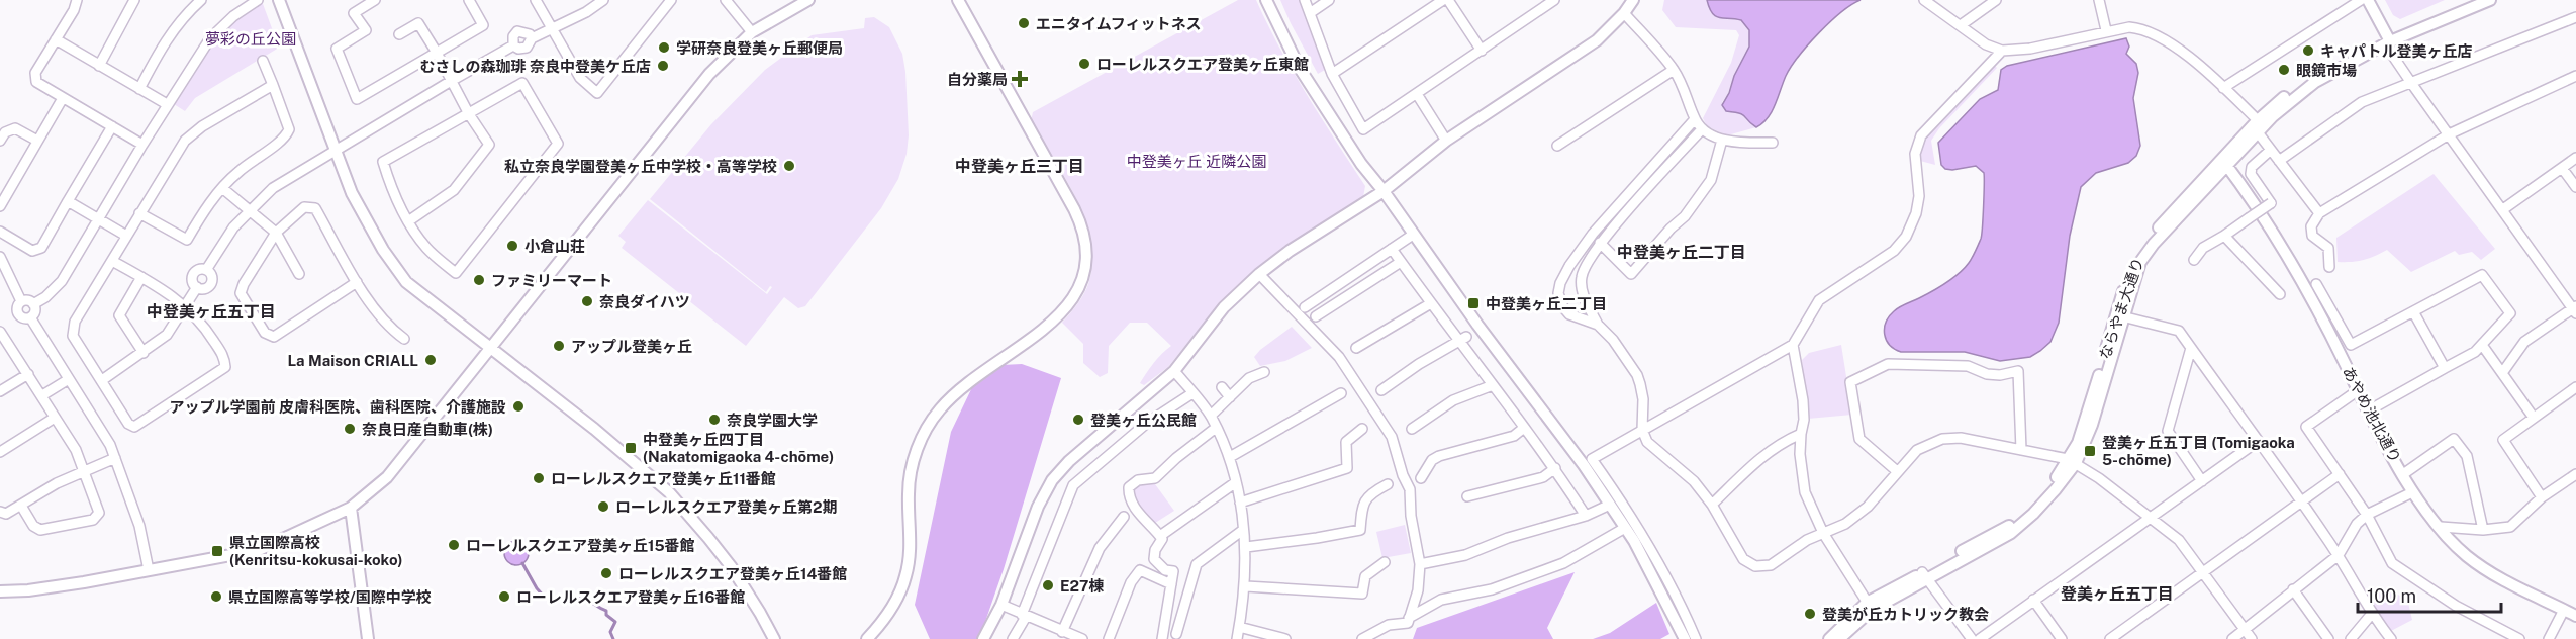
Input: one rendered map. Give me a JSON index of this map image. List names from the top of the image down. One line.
{"streets":{"street":["ならやま大通り","あやめ池北通り"]},"crossings":[["ならやま大通り","あやめ池北通り"]],"districts":["中登美ヶ丘三丁目","中登美ヶ丘二丁目","中登美ヶ丘五丁目","登美ヶ丘五丁目"],"parks":["夢彩の丘公園","中登美ヶ丘 近隣公園"],"places":{"other":["エニタイムフィットネス","学研奈良登美ヶ丘郵便局","キャパトル登美ヶ丘店","ローレルスクエア登美ヶ丘東館","むさしの森珈琲 奈良中登美ケ丘店","眼鏡市場","私立奈良学園登美ヶ丘中学校・高等学校","小倉山荘","ファミリーマート","奈良ダイハツ","アップル登美ヶ丘","La Maison CRIALL","アップル学園前 皮膚科医院、歯科医院、介護施設","奈良学園大学","登美ヶ丘公民館","奈良日産自動車(株)","ローレルスクエア登美ヶ丘11番館","ローレルスクエア登美ヶ丘第2期","ローレルスクエア登美ヶ丘15番館","ローレルスクエア登美ヶ丘14番館","E27棟","県立国際高等学校/国際中学校","ローレルスクエア登美ヶ丘16番館","登美が丘カトリック教会"],"health":["自分薬局"],"transit":["中登美ヶ丘二丁目","中登美ヶ丘四丁目 (Nakatomigaoka 4-chōme)","登美ヶ丘五丁目 (Tomigaoka 5-chōme)","県立国際高校 (Kenritsu-kokusai-koko)"]},"scale_bar":"100 m"}
